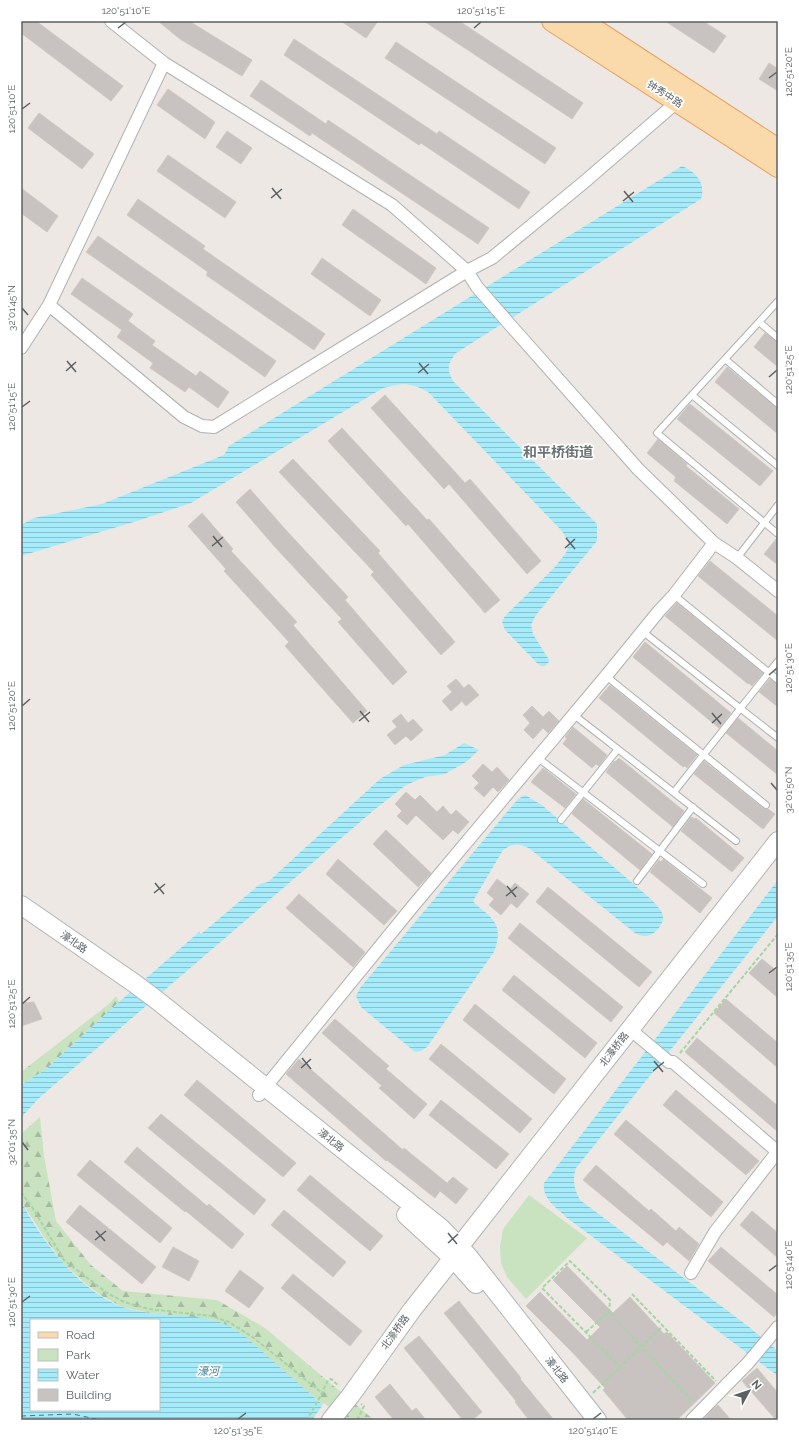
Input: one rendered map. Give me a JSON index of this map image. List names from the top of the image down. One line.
{"streets":{"main road":["钟秀中路","濠北路","北濠桥路"]},"crossings":[["濠北路","北濠桥路"]],"districts":["和平桥街道"],"water":["濠河"],"legend":["Road","Park","Water","Building"],"north":"top right","coordinates":["120°51'10\"E","120°51'15\"E","120°51'20\"E","32°01'45\"N","120°51'25\"E","120°51'30\"E","32°01'50\"N","120°51'35\"E","32°01'35\"N","120°51'40\"E"]}
